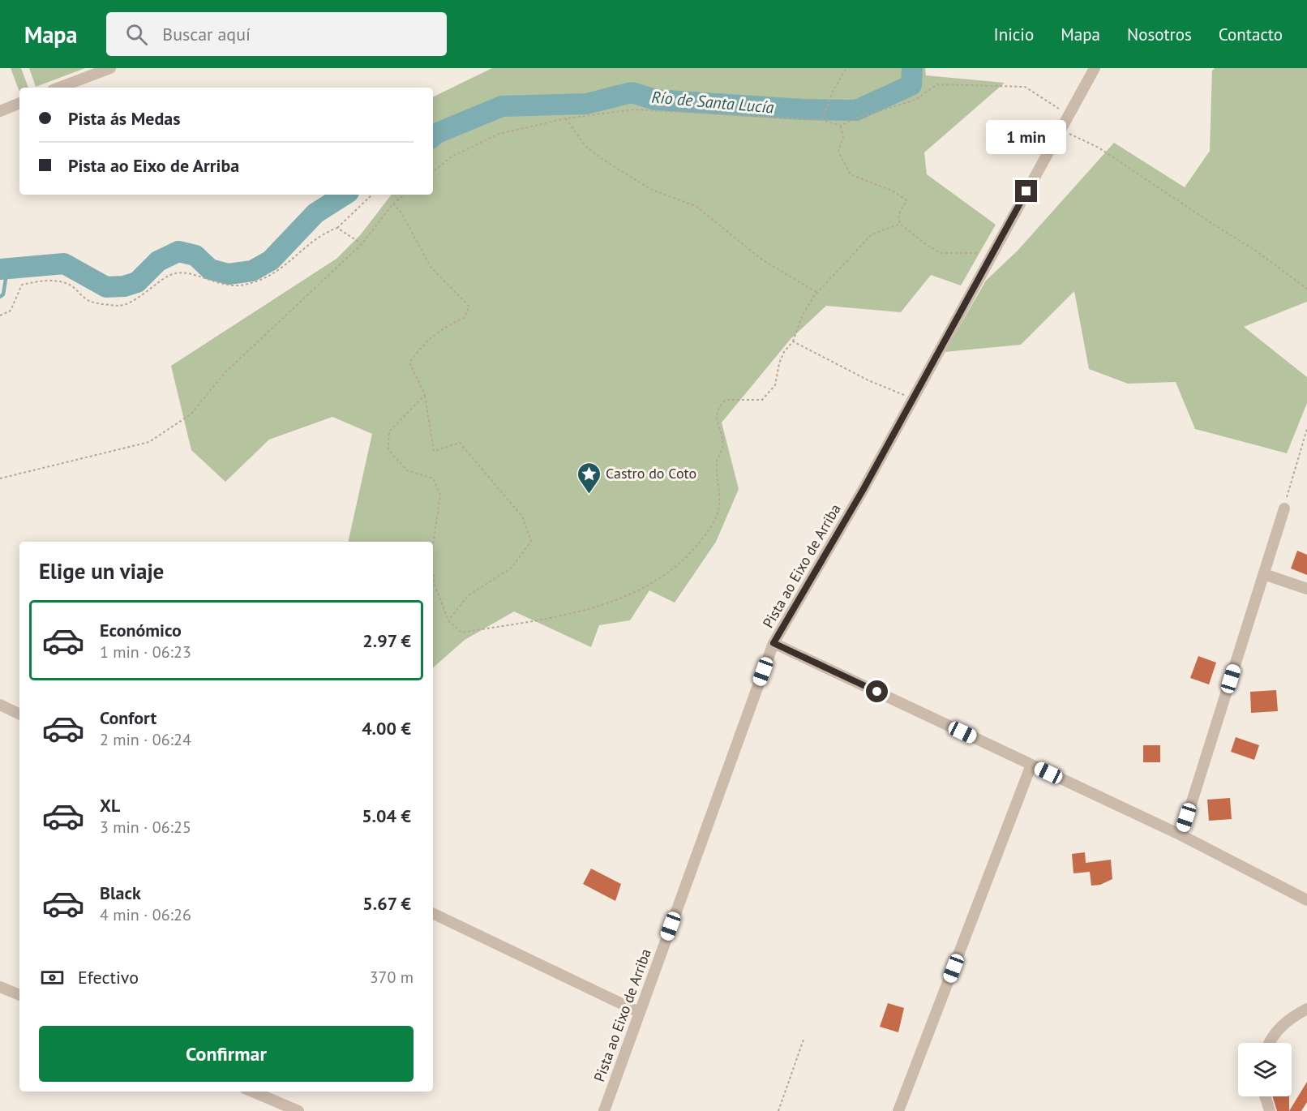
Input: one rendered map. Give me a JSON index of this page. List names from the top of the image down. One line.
{"streets":{"street":["Pista ao Eixo de Arriba"]},"water":["Río de Santa Lucía"],"places":{"place":["Castro do Coto"]},"page":{"header":"Mapa","search":"Buscar aquí","nav":["Inicio","Mapa","Nosotros","Contacto"],"banner":["Pista ás Medas","Pista ao Eixo de Arriba"],"bubble":"1 min","heading":"Elige un viaje","list":[{"name":"Económico","note":"1 min · 06:23","value":"2.97 €"},{"name":"Confort","note":"2 min · 06:24","value":"4.00 €"},{"name":"XL","note":"3 min · 06:25","value":"5.04 €"},{"name":"Black","note":"4 min · 06:26","value":"5.67 €"}],"pay":["Efectivo","370 m"],"buttons":"Confirmar"}}
